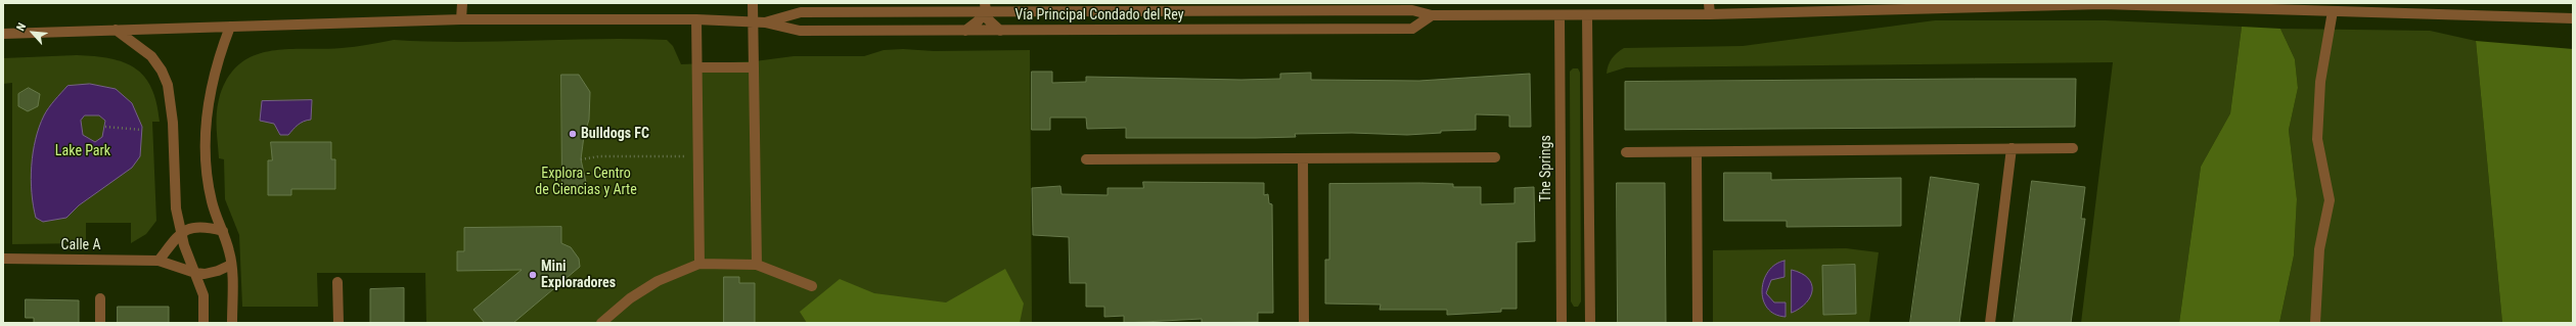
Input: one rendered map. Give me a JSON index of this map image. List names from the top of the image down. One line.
{"streets":{"street":["Vía Principal Condado del Rey","The Springs","Calle A"]},"crossings":[["Vía Principal Condado del Rey","The Springs"]],"parks":["Lake Park","Explora - Centro de Ciencias y Arte"],"places":["Bulldogs FC","Mini Exploradores"],"north":"top left"}
